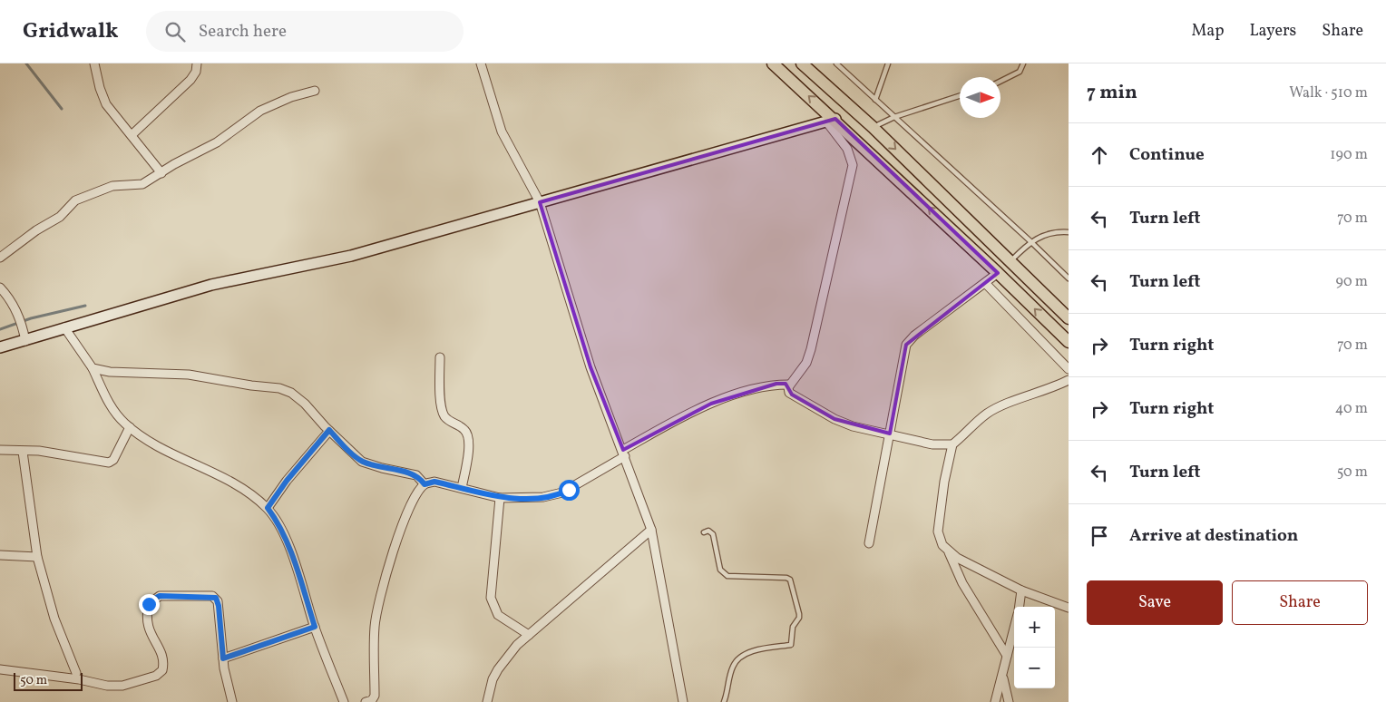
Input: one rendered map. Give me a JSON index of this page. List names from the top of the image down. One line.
{"scale_bar":"50 m","north":"right","page":{"header":"Gridwalk","search":"Search here","nav":["Map","Layers","Share"],"heading":["7 min","Walk · 510 m"],"list":[["Continue","190 m"],["Turn left","70 m"],["Turn left","90 m"],["Turn right","70 m"],["Turn right","40 m"],["Turn left","50 m"],"Arrive at destination"],"buttons":["Save","Share"],"map_buttons":["+","−"],"scale":"50 m"}}
